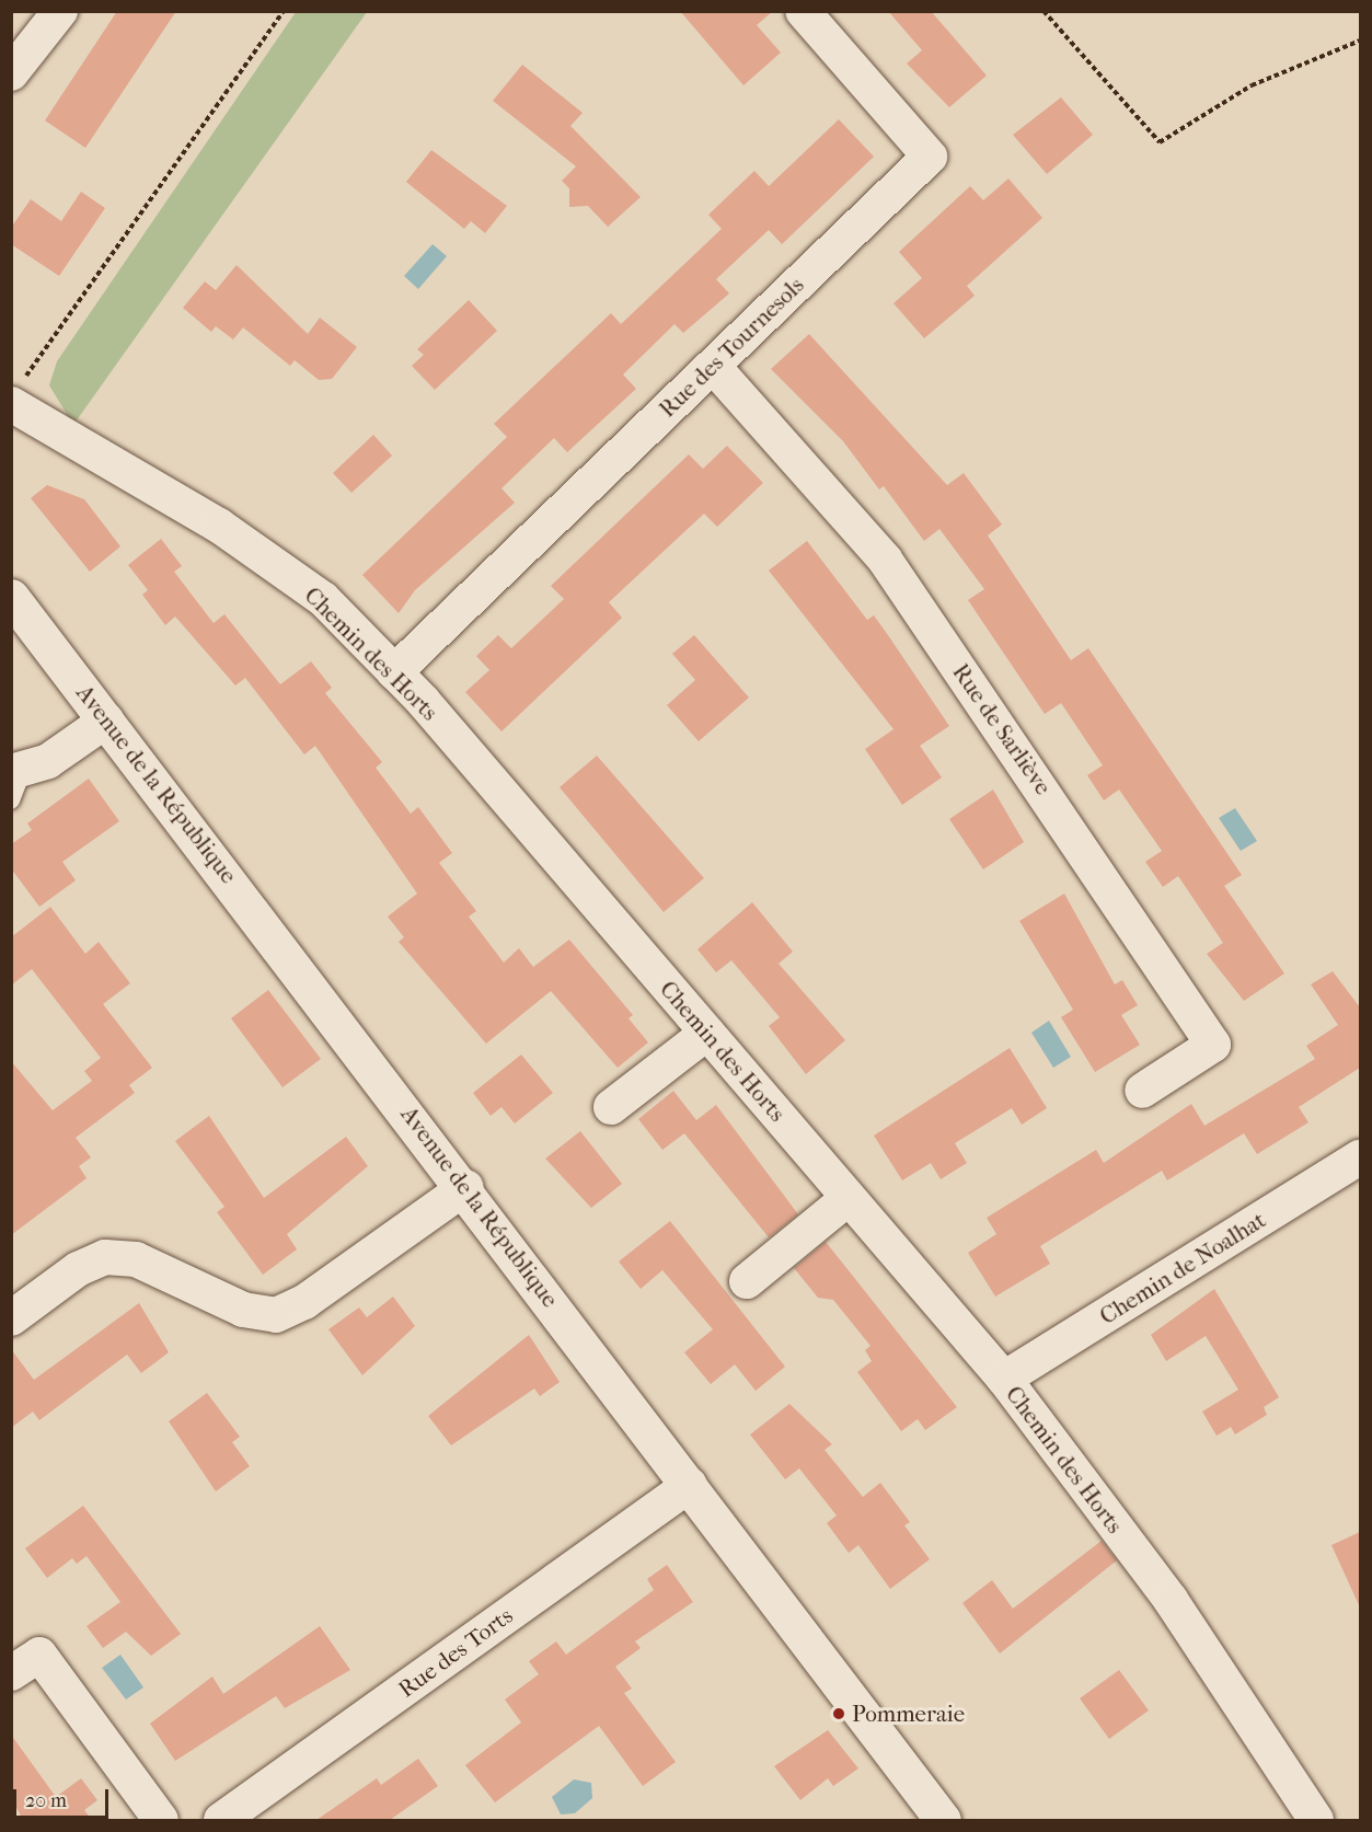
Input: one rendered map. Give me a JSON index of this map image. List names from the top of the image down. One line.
{"streets":{"street":["Rue des Tournesols","Chemin des Horts","Rue de Sarliève","Avenue de la République","Chemin de Noalhat","Rue des Torts"]},"crossings":[["Rue des Tournesols","Chemin des Horts"],["Rue des Tournesols","Rue de Sarliève"],["Chemin des Horts","Chemin de Noalhat"],["Avenue de la République","Rue des Torts"]],"places":["Pommeraie"],"scale_bar":"20 m"}
